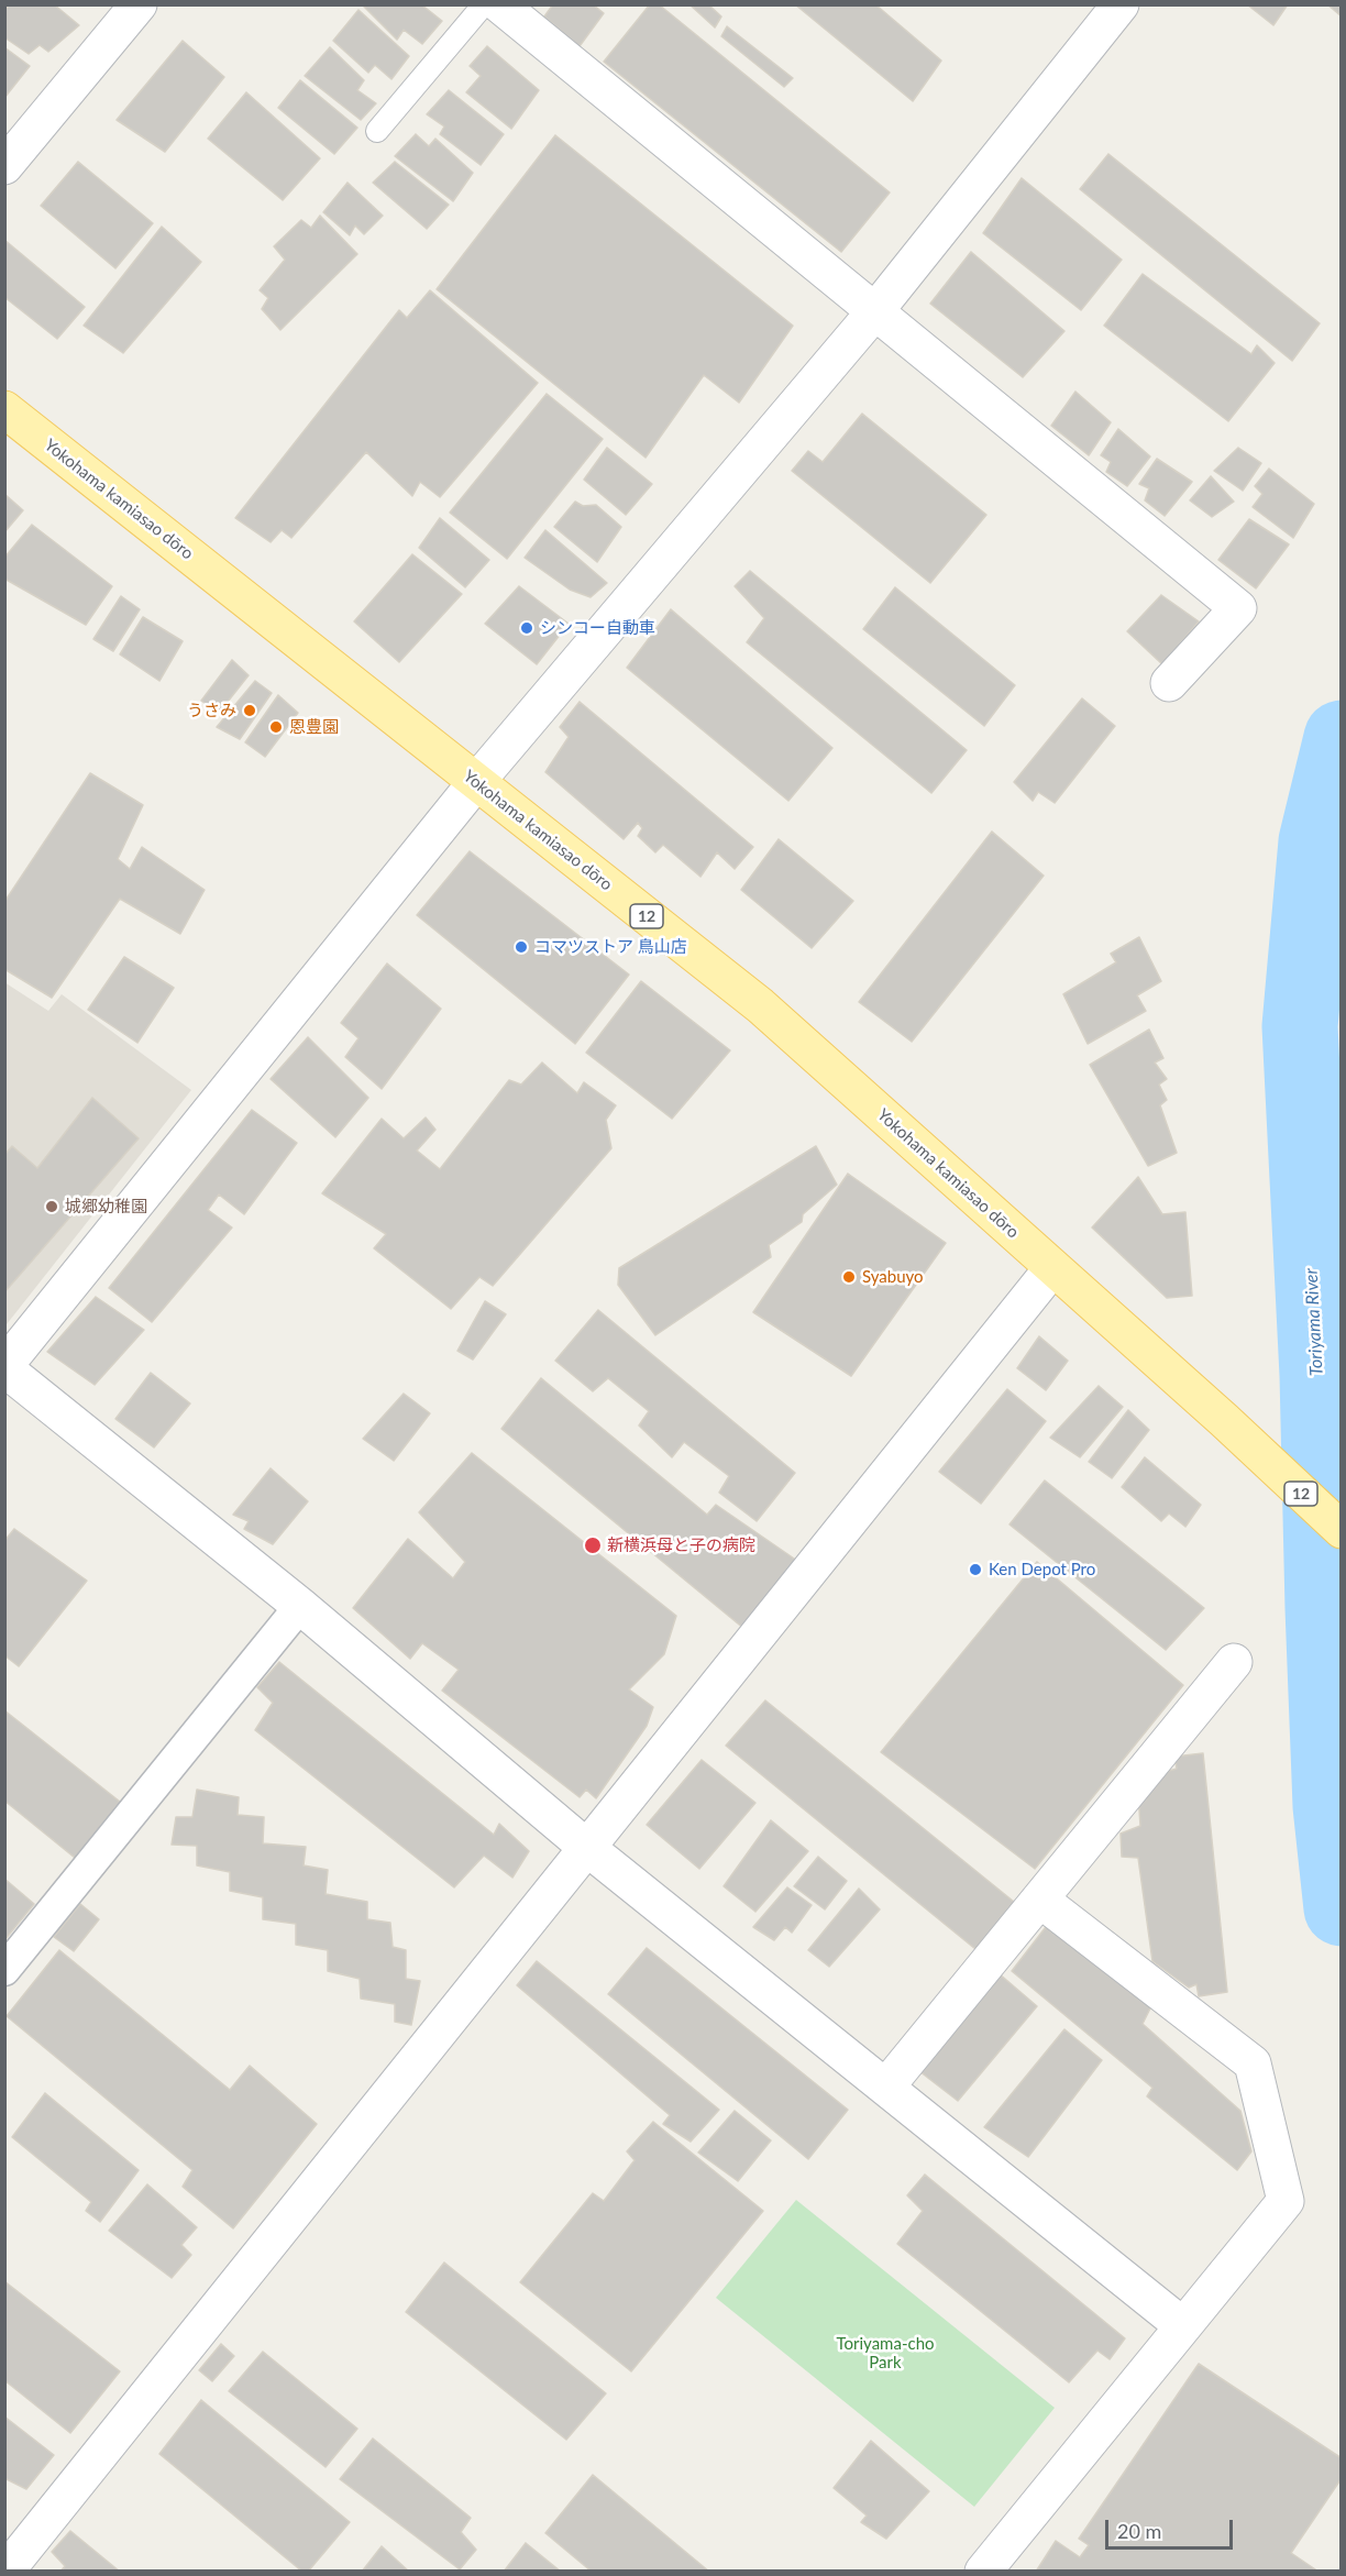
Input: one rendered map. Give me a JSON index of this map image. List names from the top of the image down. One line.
{"streets":{"main road":["Yokohama kamiasao dōro","12"]},"water":["Toriyama River"],"parks":["Toriyama-cho Park"],"places":["シンコー自動車","うさみ","恩豊園","コマツストア 鳥山店","城郷幼稚園","Syabuyo","新横浜母と子の病院","Ken Depot Pro"],"scale_bar":"20 m"}
